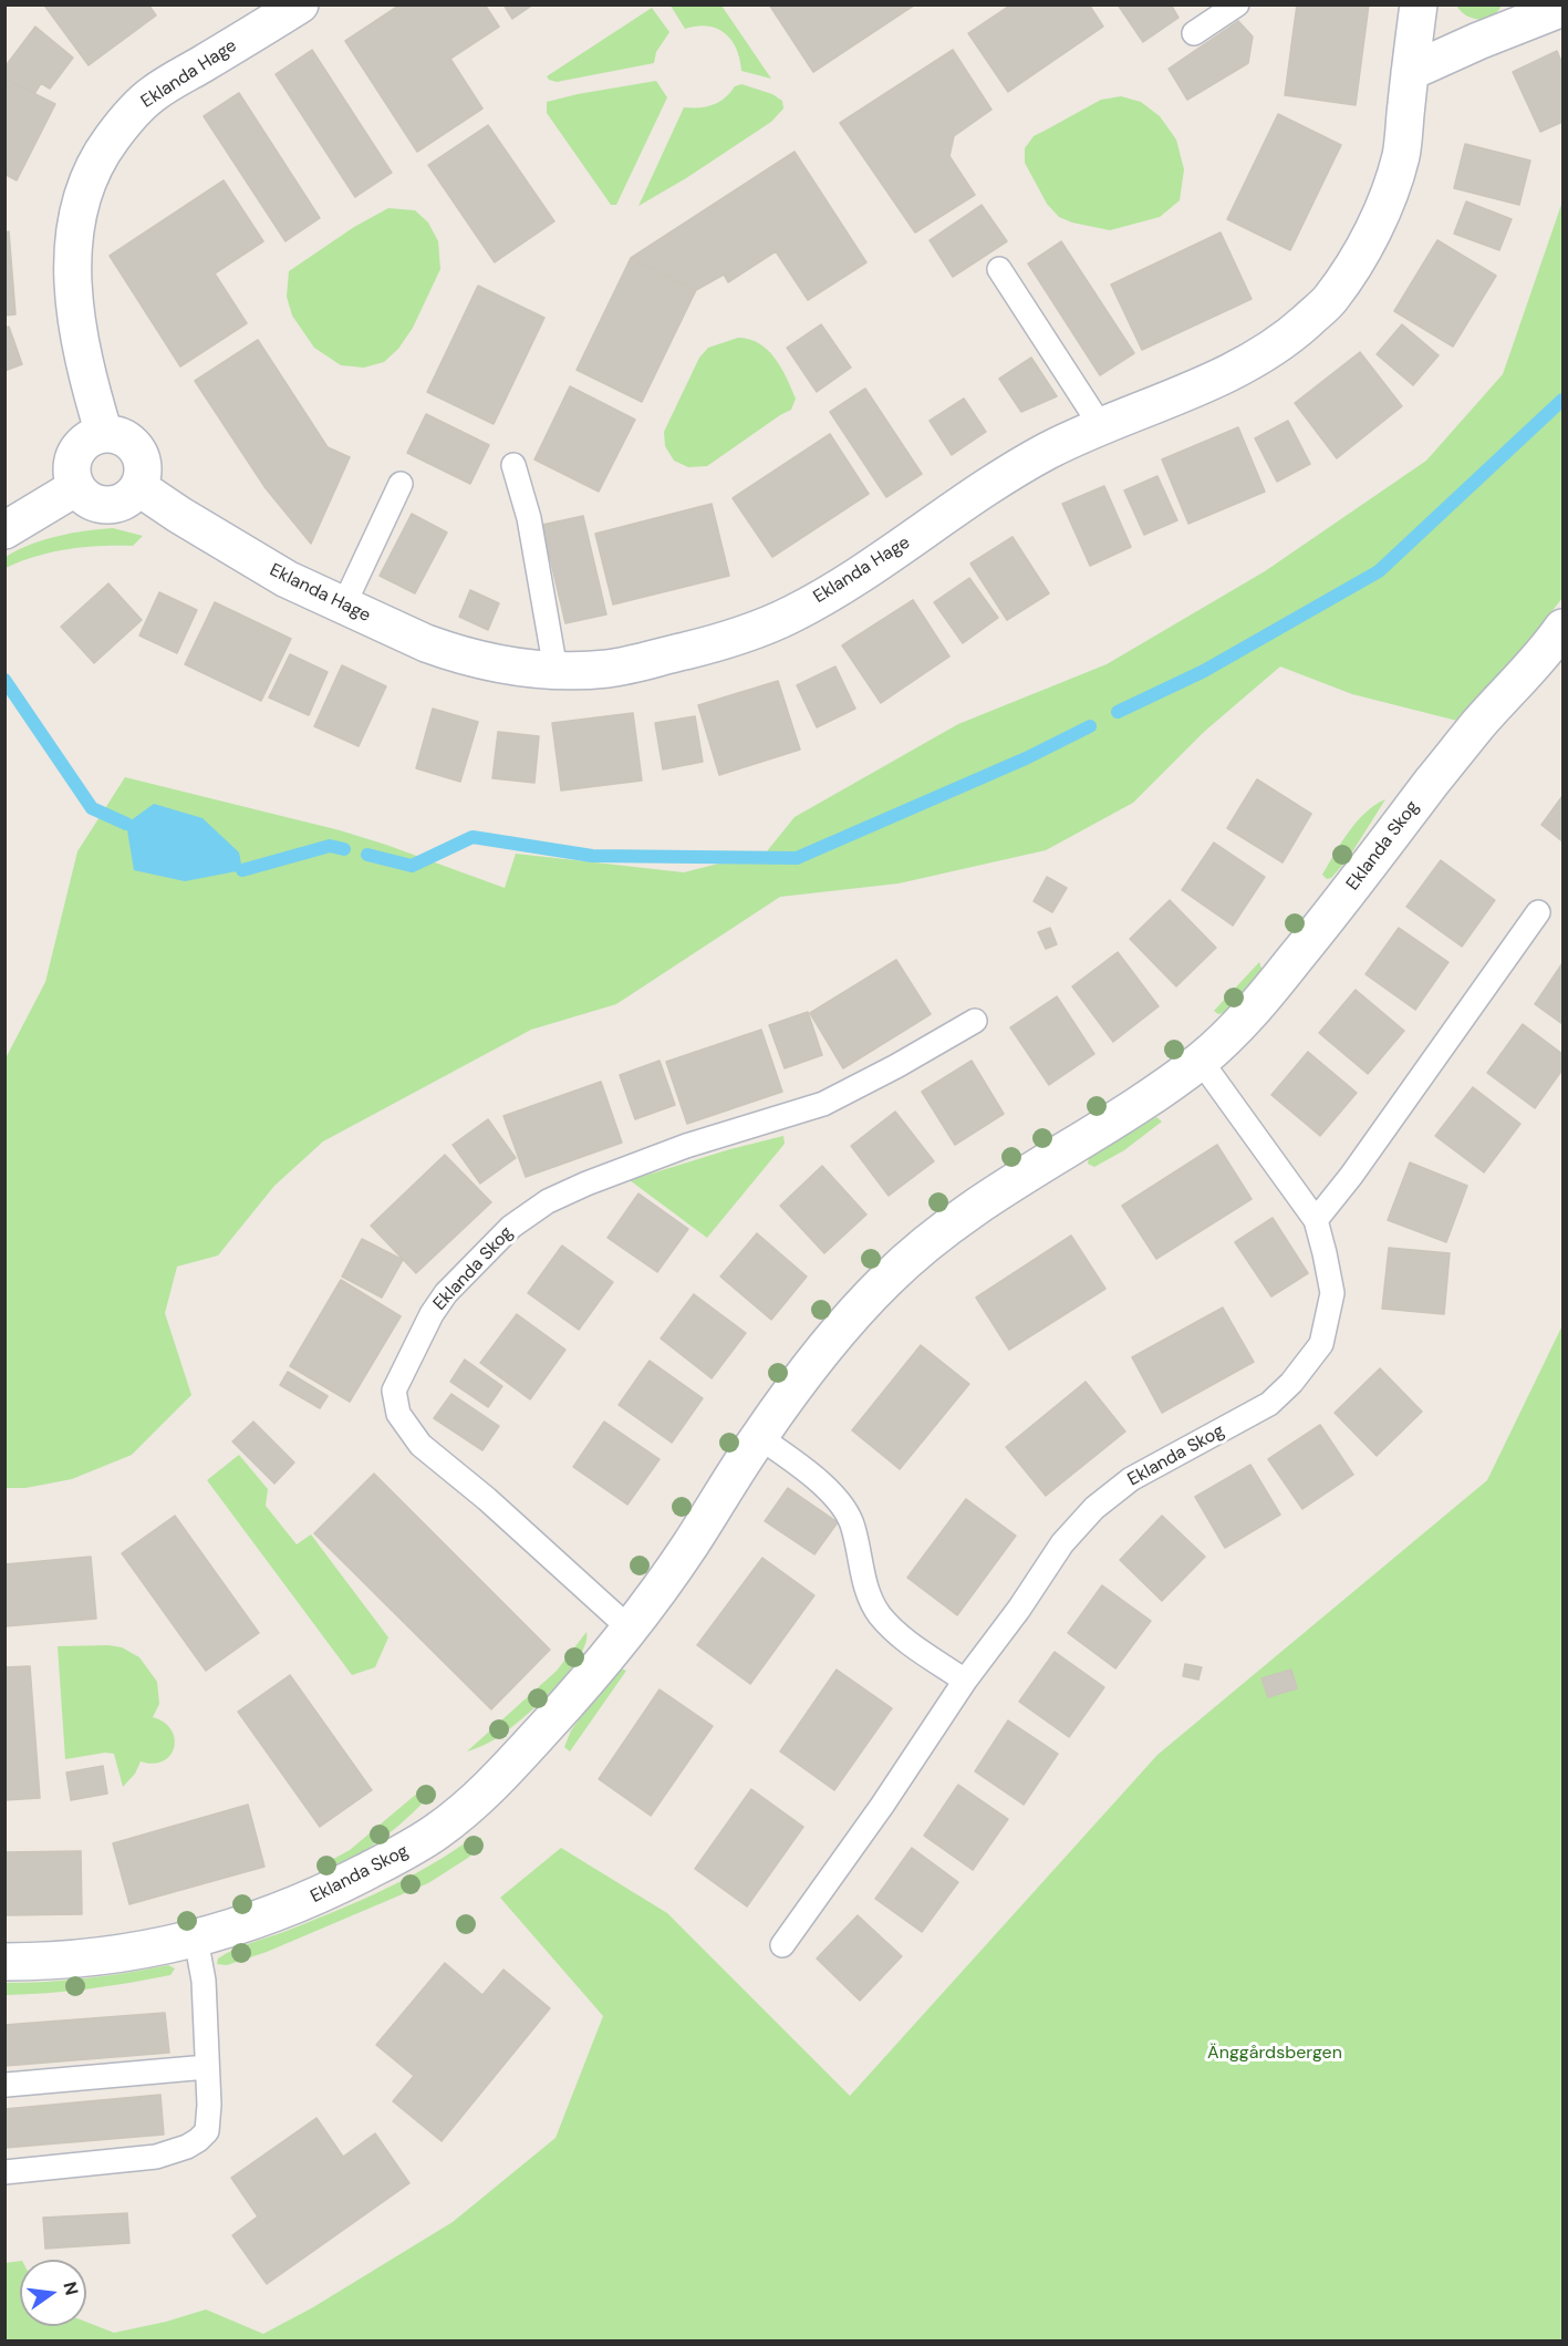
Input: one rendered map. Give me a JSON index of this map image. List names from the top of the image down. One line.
{"streets":{"street":["Eklanda Hage","Eklanda Skog"]},"parks":["Änggårdsbergen"],"north":"right"}
